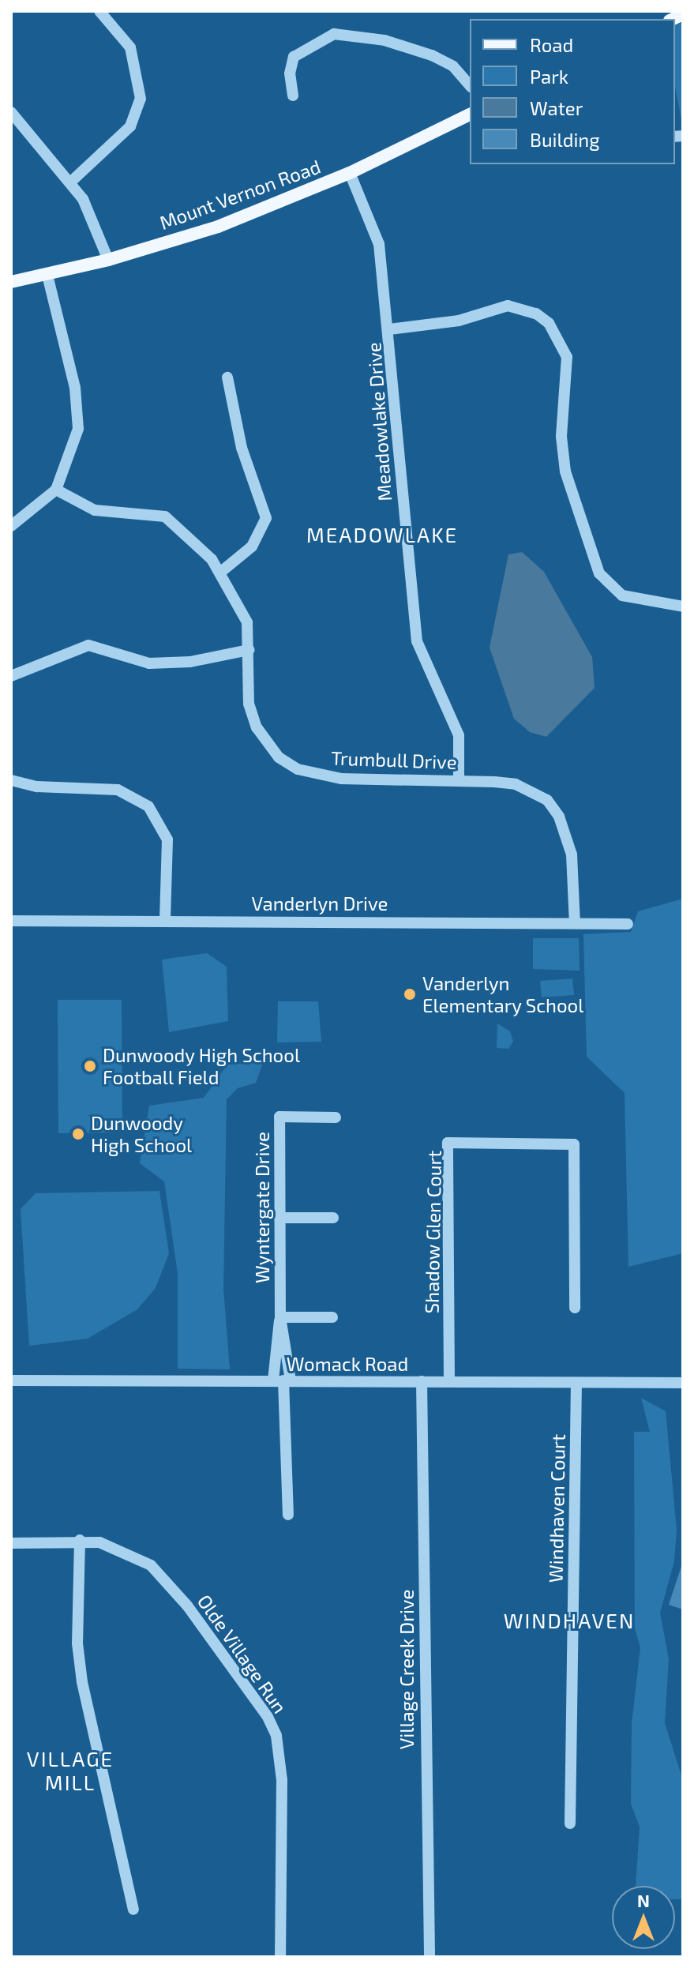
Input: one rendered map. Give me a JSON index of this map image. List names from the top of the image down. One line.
{"streets":{"main road":["Mount Vernon Road"],"street":["Meadowlake Drive","Trumbull Drive","Vanderlyn Drive","Wyntergate Drive","Shadow Glen Court","Womack Road","Windhaven Court","Olde Village Run","Village Creek Drive"]},"crossings":[["Mount Vernon Road","Meadowlake Drive"],["Meadowlake Drive","Trumbull Drive"],["Trumbull Drive","Vanderlyn Drive"],["Wyntergate Drive","Womack Road"],["Shadow Glen Court","Womack Road"],["Womack Road","Windhaven Court"],["Womack Road","Village Creek Drive"]],"districts":["MEADOWLAKE","WINDHAVEN","VILLAGE MILL"],"places":["Vanderlyn Elementary School","Dunwoody High School Football Field","Dunwoody High School"],"legend":["Road","Park","Water","Building"],"north":"top"}
